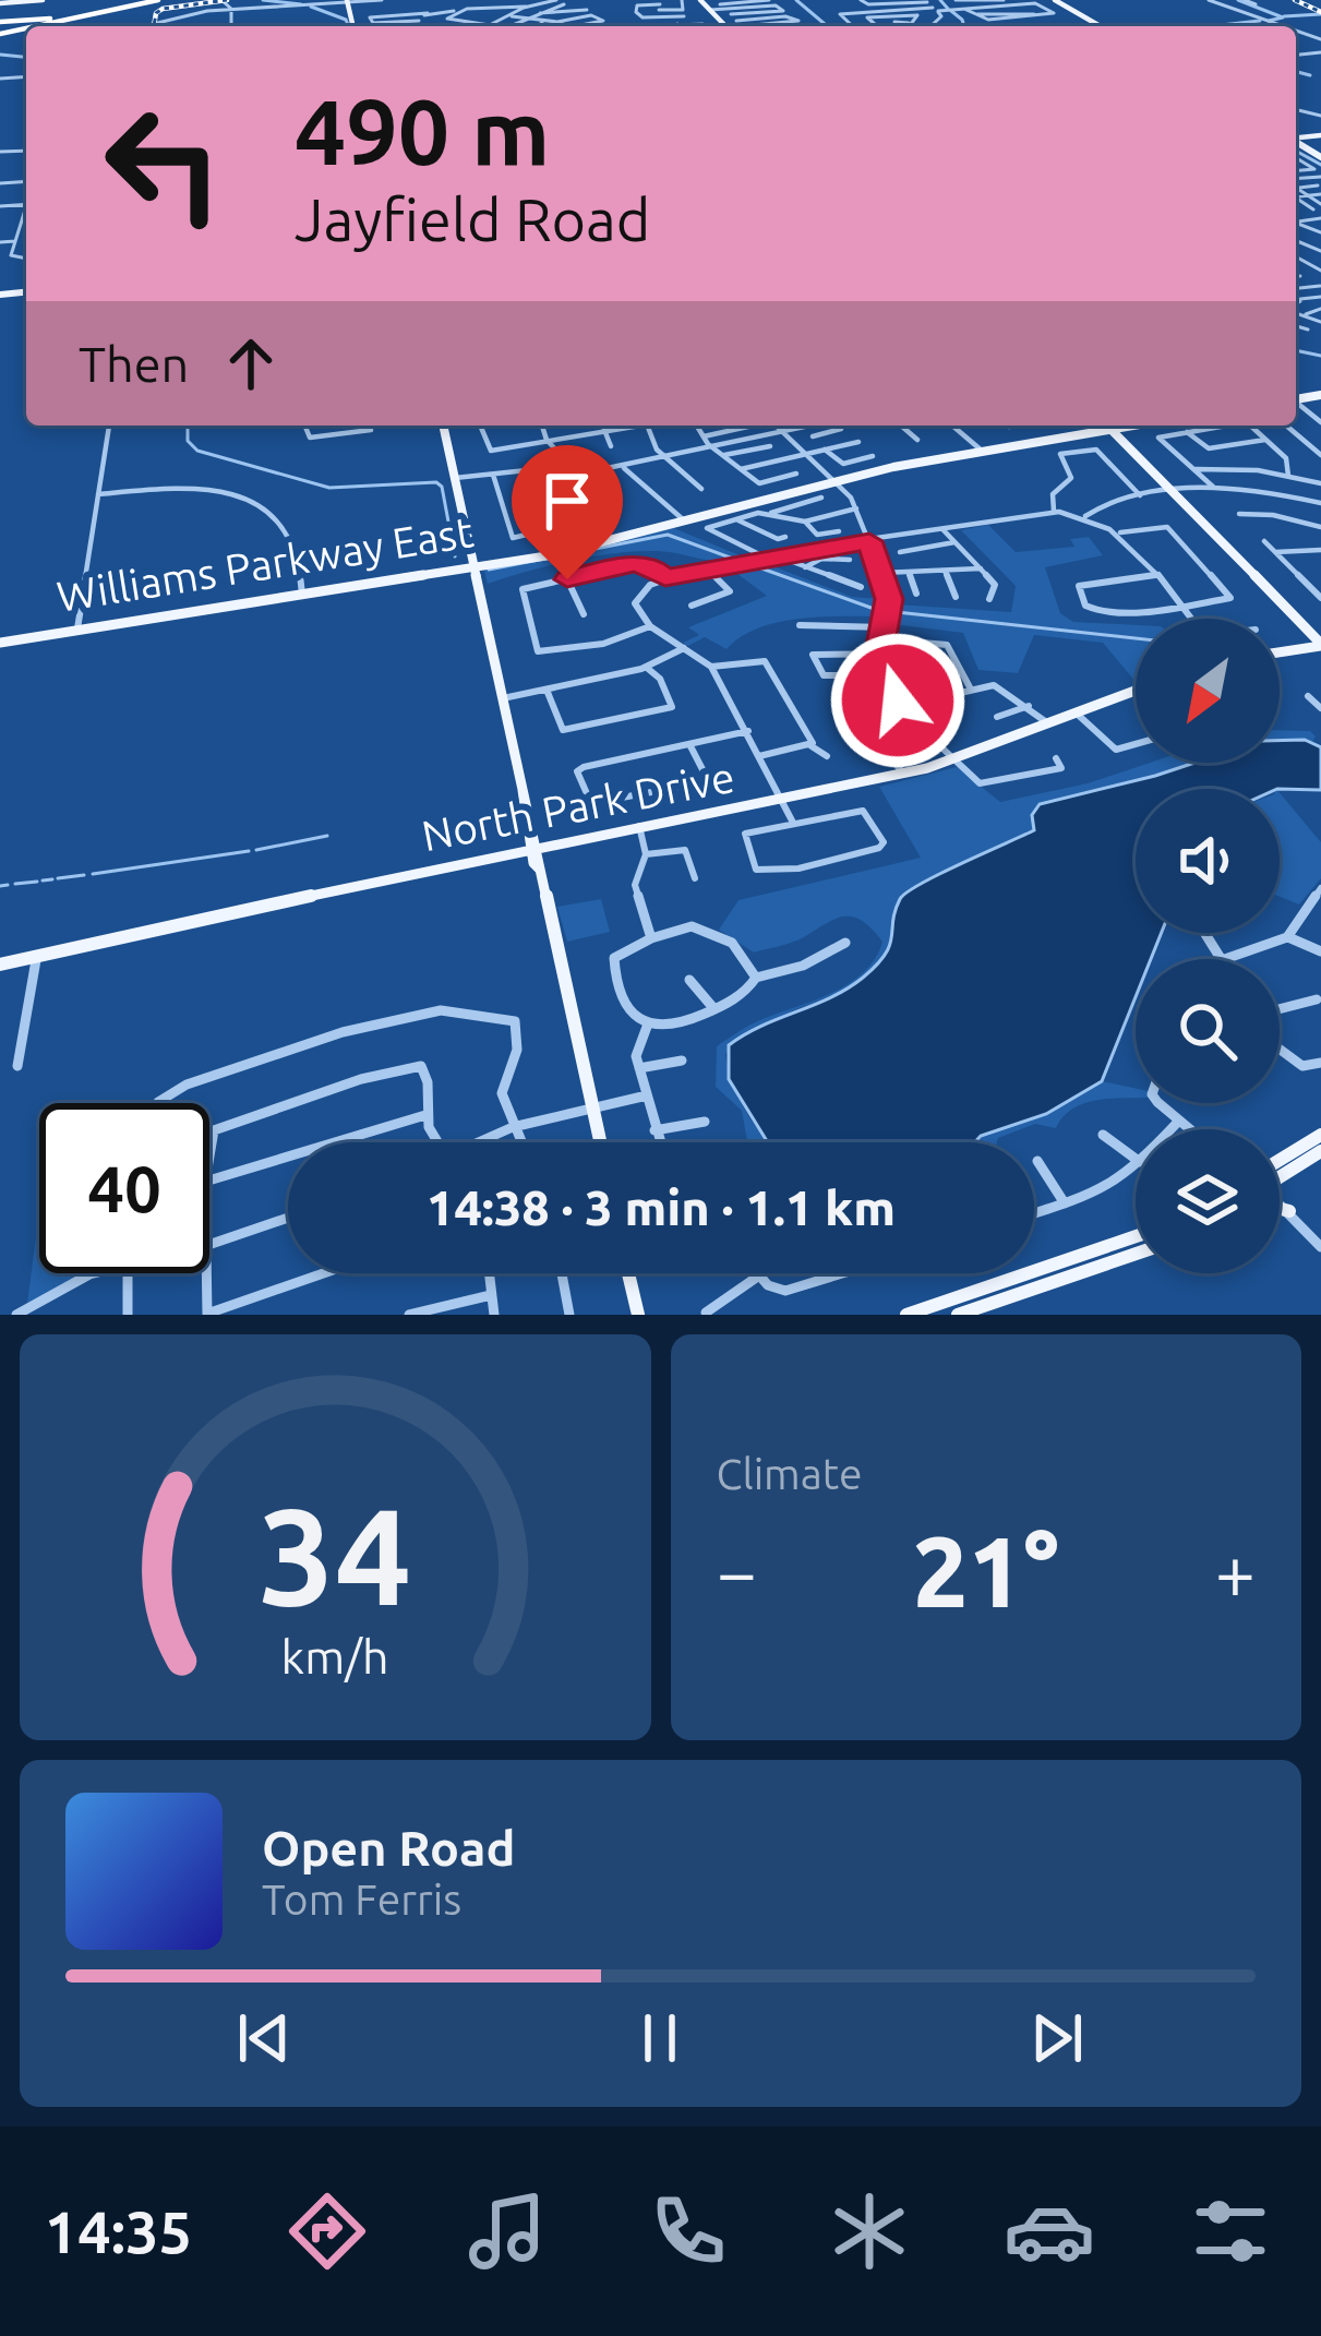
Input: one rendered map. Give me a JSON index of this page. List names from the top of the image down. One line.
{"streets":{"main road":["Williams Parkway East","North Park Drive"]},"north":"bottom left","page":{"turn":["490 m","Jayfield Road"],"then":"Then","limit":"40","trip":"14:38 · 3 min · 1.1 km","tile":"Climate","heat":["−","21°","+"],"song":["Open Road","Tom Ferris"],"tabs":"14:35","gauge":["34","km/h"]}}
